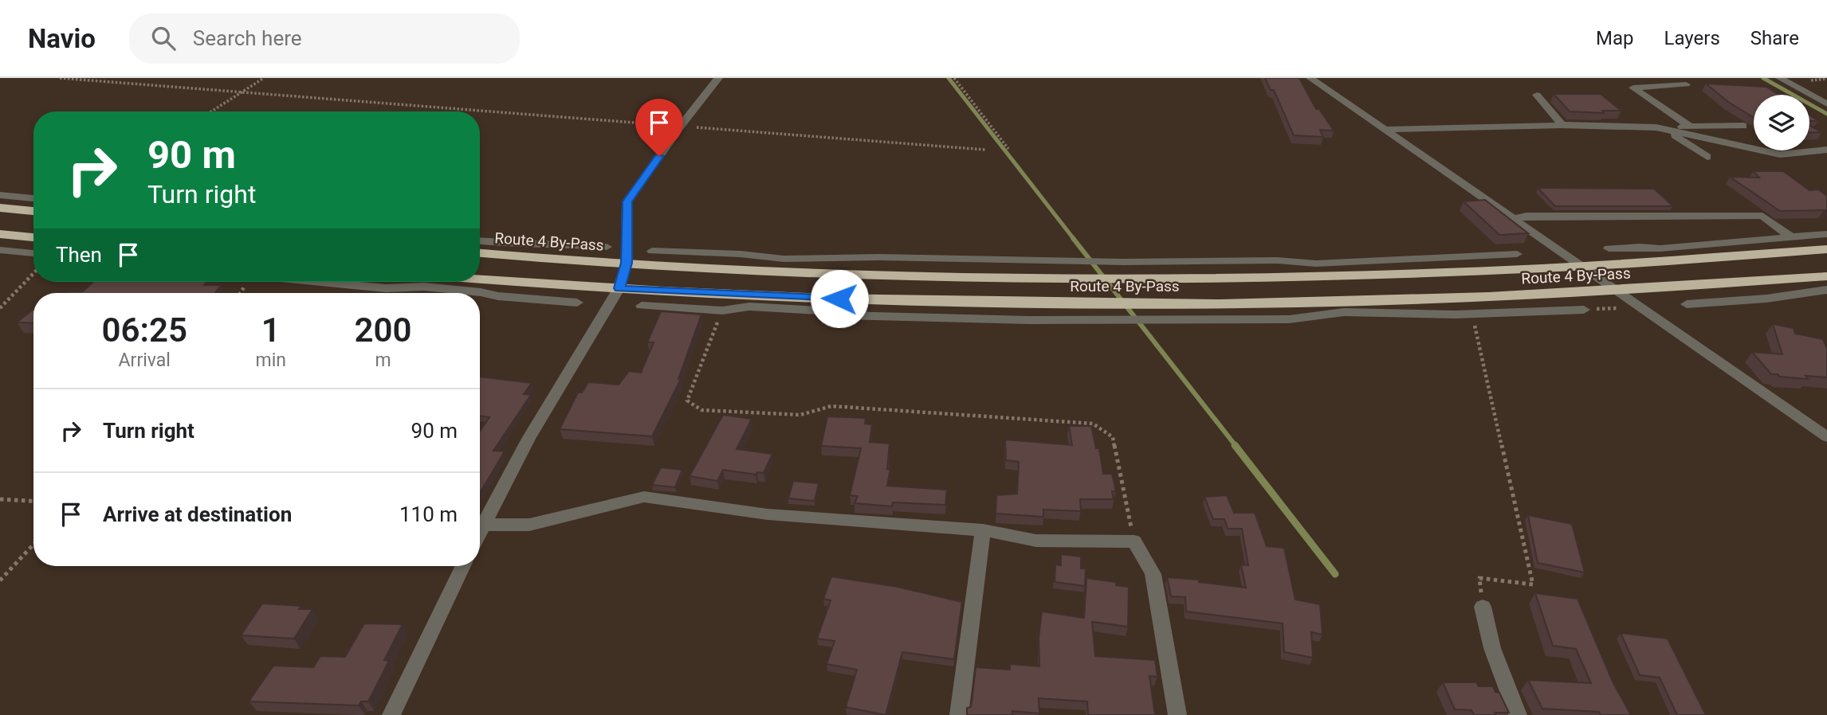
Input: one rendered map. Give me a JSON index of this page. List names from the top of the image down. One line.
{"streets":{"highway":["Route 4 By-Pass"]},"page":{"header":"Navio","search":"Search here","nav":["Map","Layers","Share"],"turn":["90 m","Turn right"],"then":"Then","eta":["06:25","Arrival","1","min","200","m"],"list":[{"name":"Turn right","value":"90 m"},{"name":"Arrive at destination","value":"110 m"}]}}
